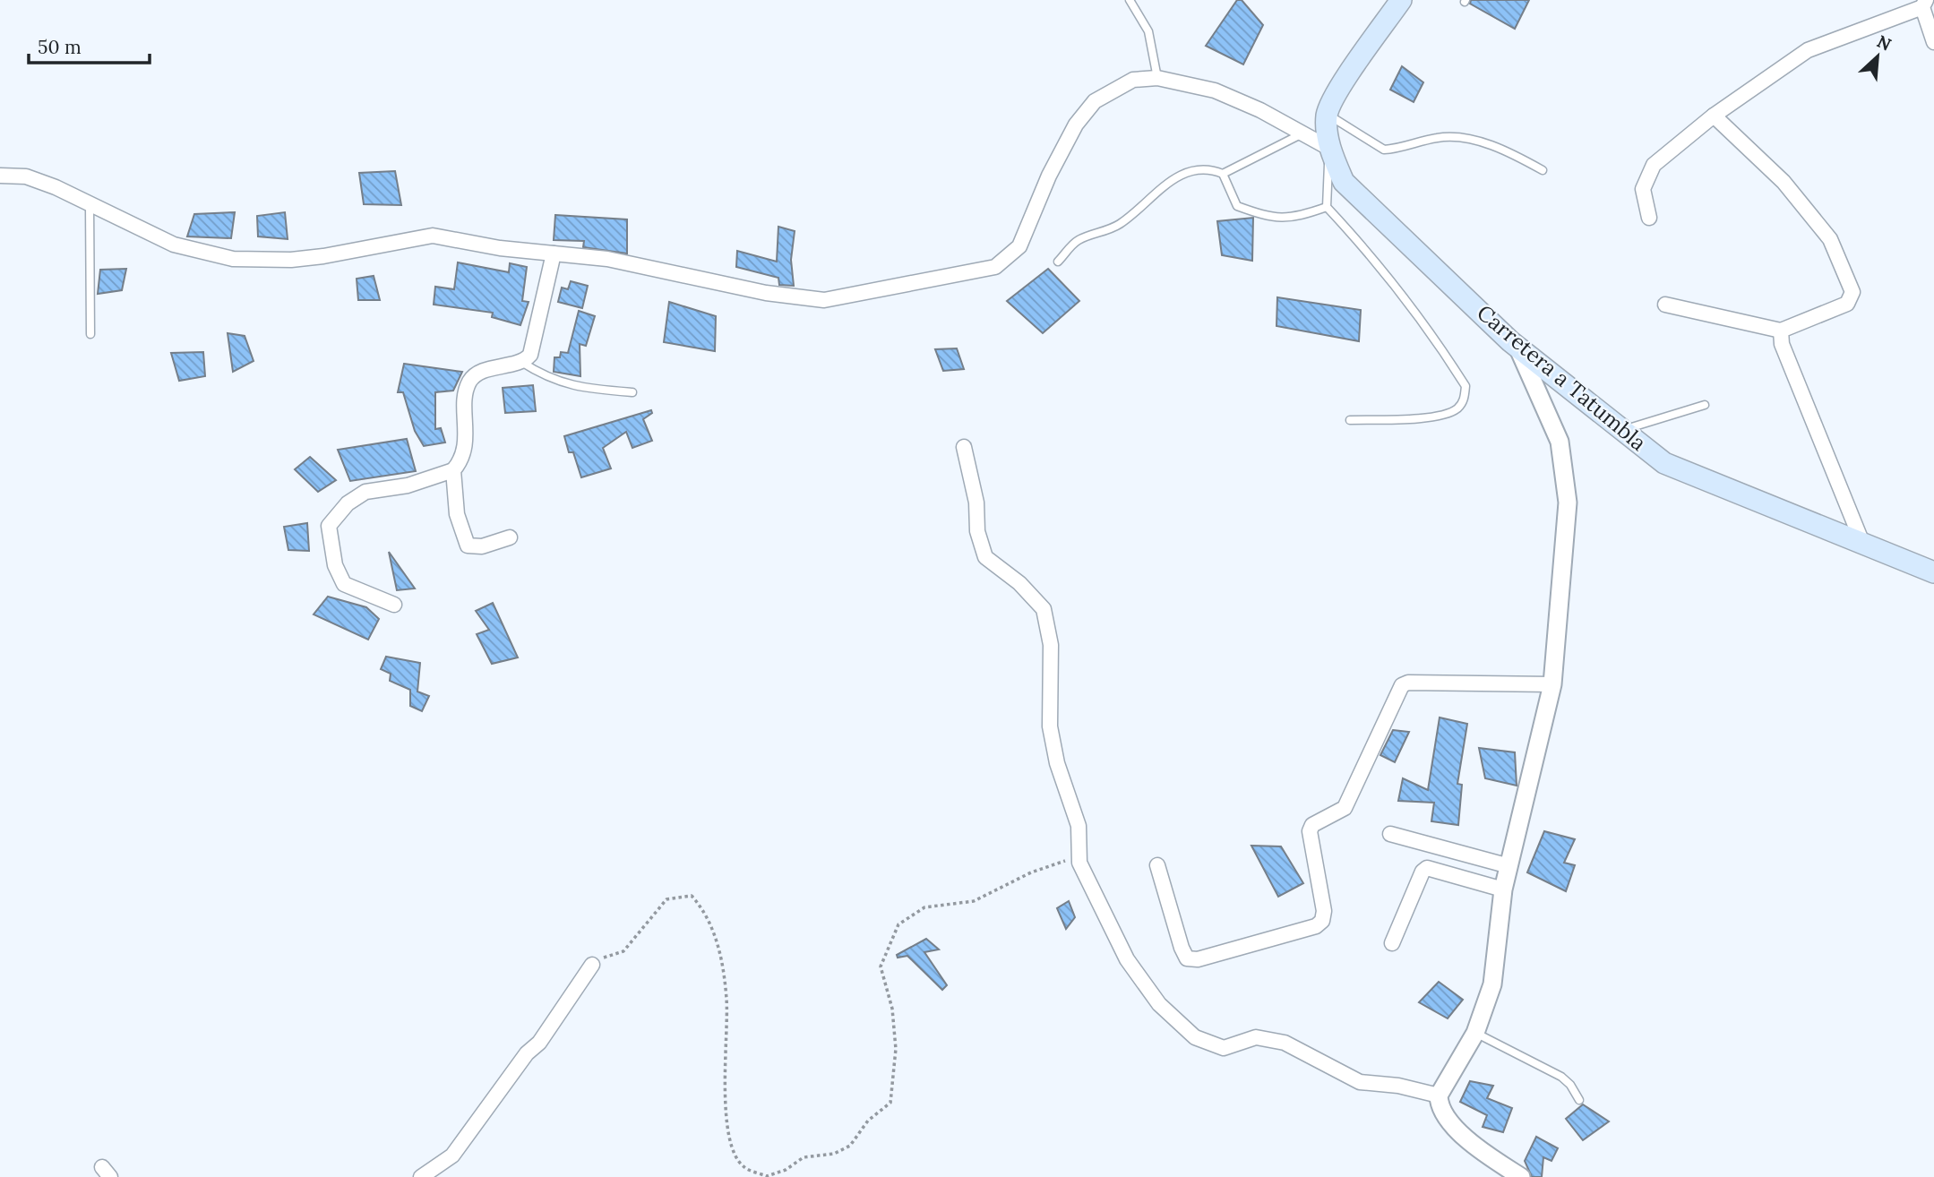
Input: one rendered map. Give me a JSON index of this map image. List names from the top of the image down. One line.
{"streets":{"main road":["Carretera a Tatumbla"]},"scale_bar":"50 m","north":"top right"}
